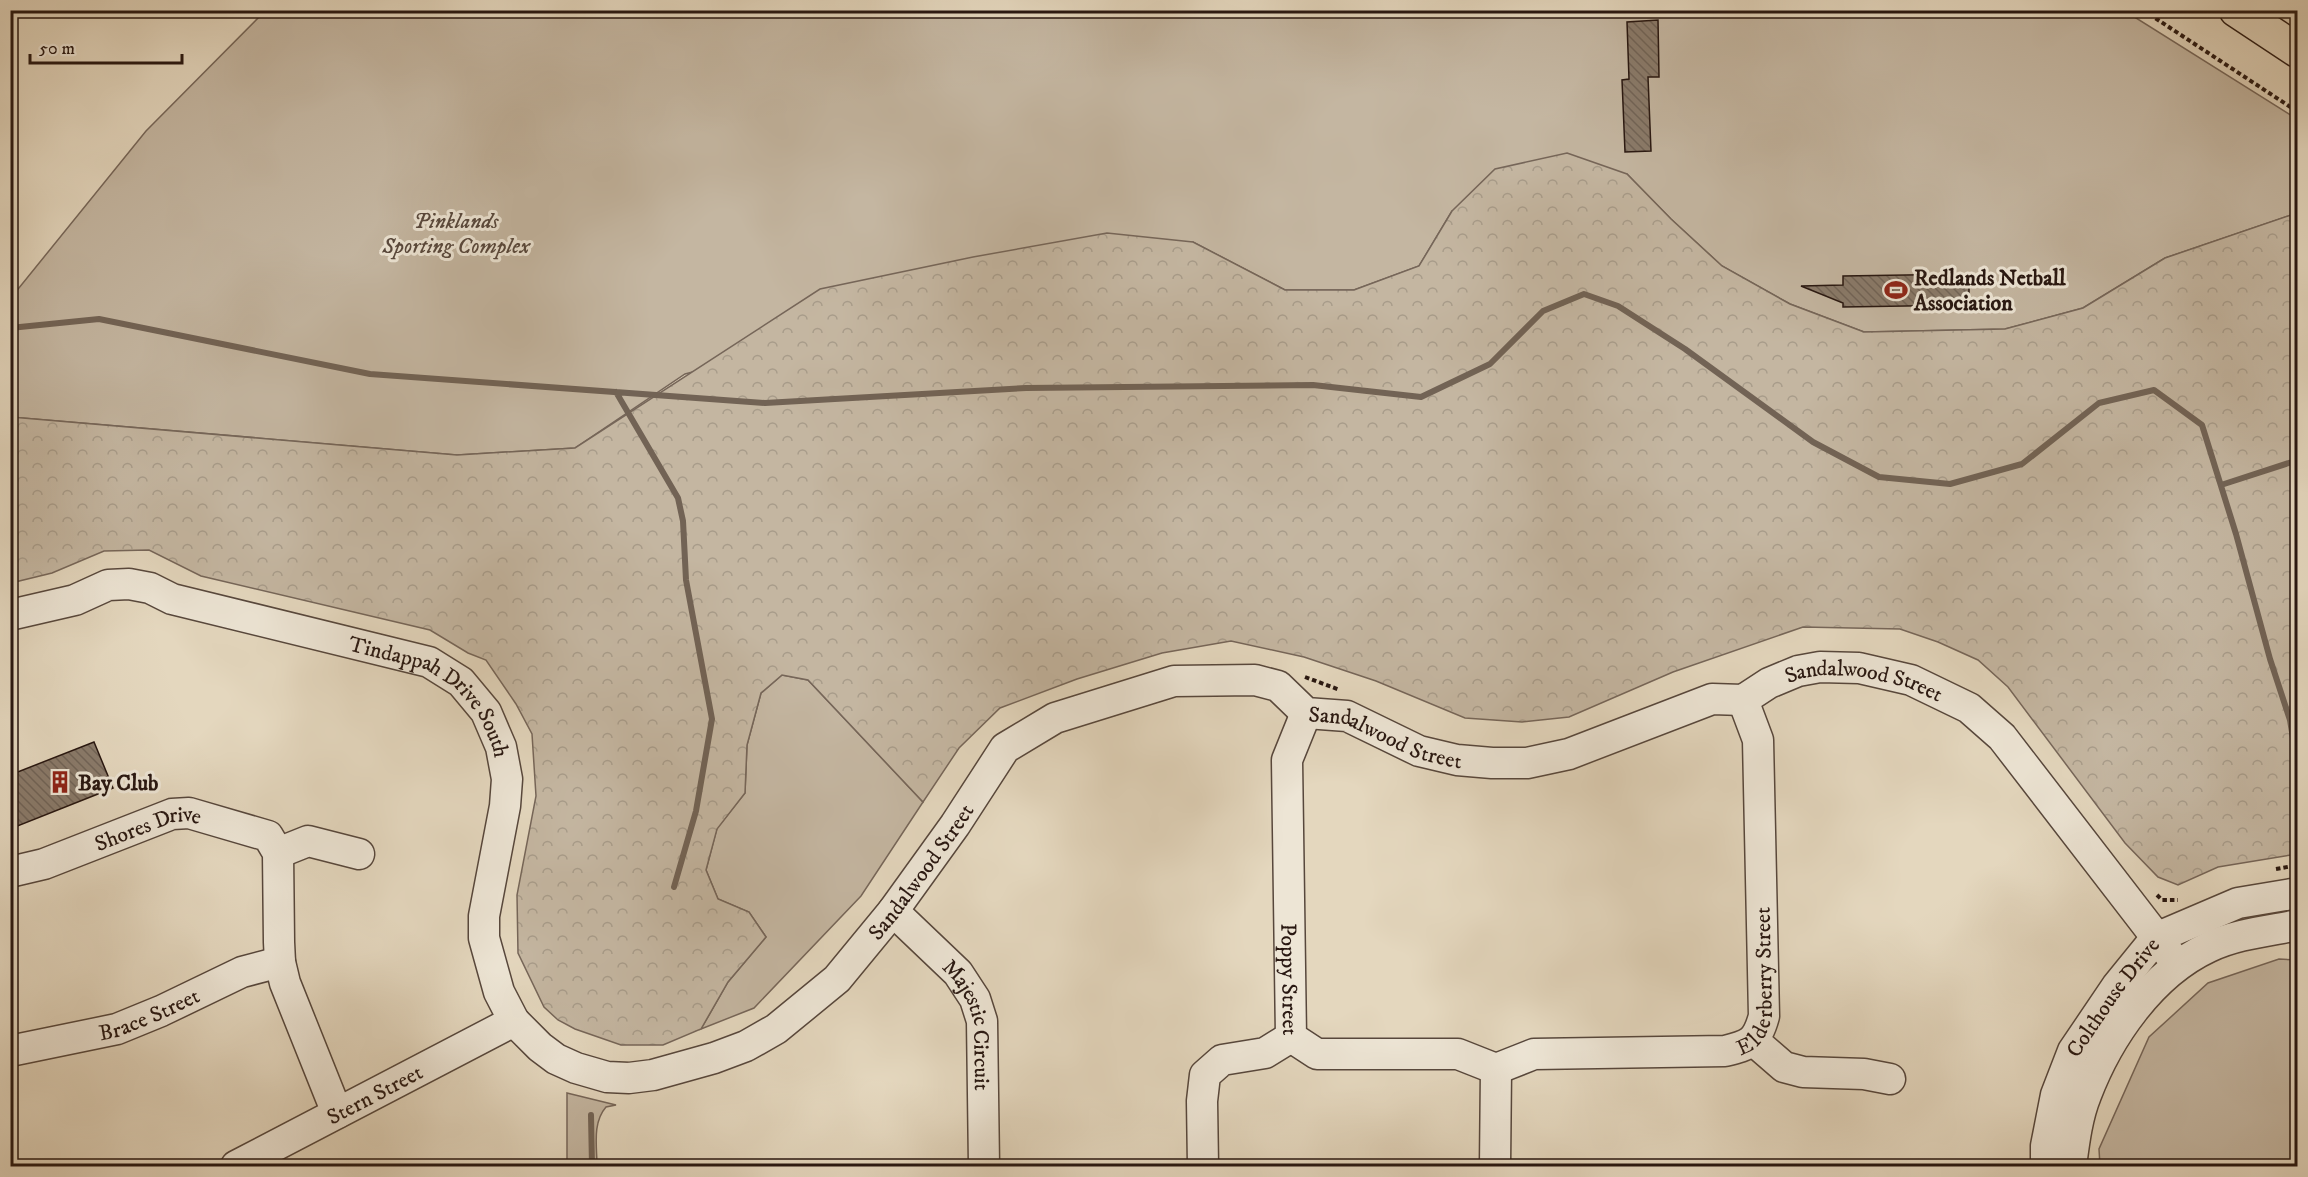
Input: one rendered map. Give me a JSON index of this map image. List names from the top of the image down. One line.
{"streets":{"street":["Sandalwood Street","Tindappah Drive South","Shores Drive","Elderberry Street","Poppy Street","Colthouse Drive","Brace Street","Majestic Circuit","Stern Street"]},"crossings":[["Sandalwood Street","Tindappah Drive South"],["Sandalwood Street","Elderberry Street"],["Sandalwood Street","Poppy Street"],["Sandalwood Street","Colthouse Drive"],["Sandalwood Street","Majestic Circuit"],["Tindappah Drive South","Stern Street"],["Elderberry Street","Poppy Street"]],"parks":["Pinklands Sporting Complex"],"places":{"sports":["Redlands Netball Association"],"building":["Bay Club"]},"scale_bar":"50 m"}
